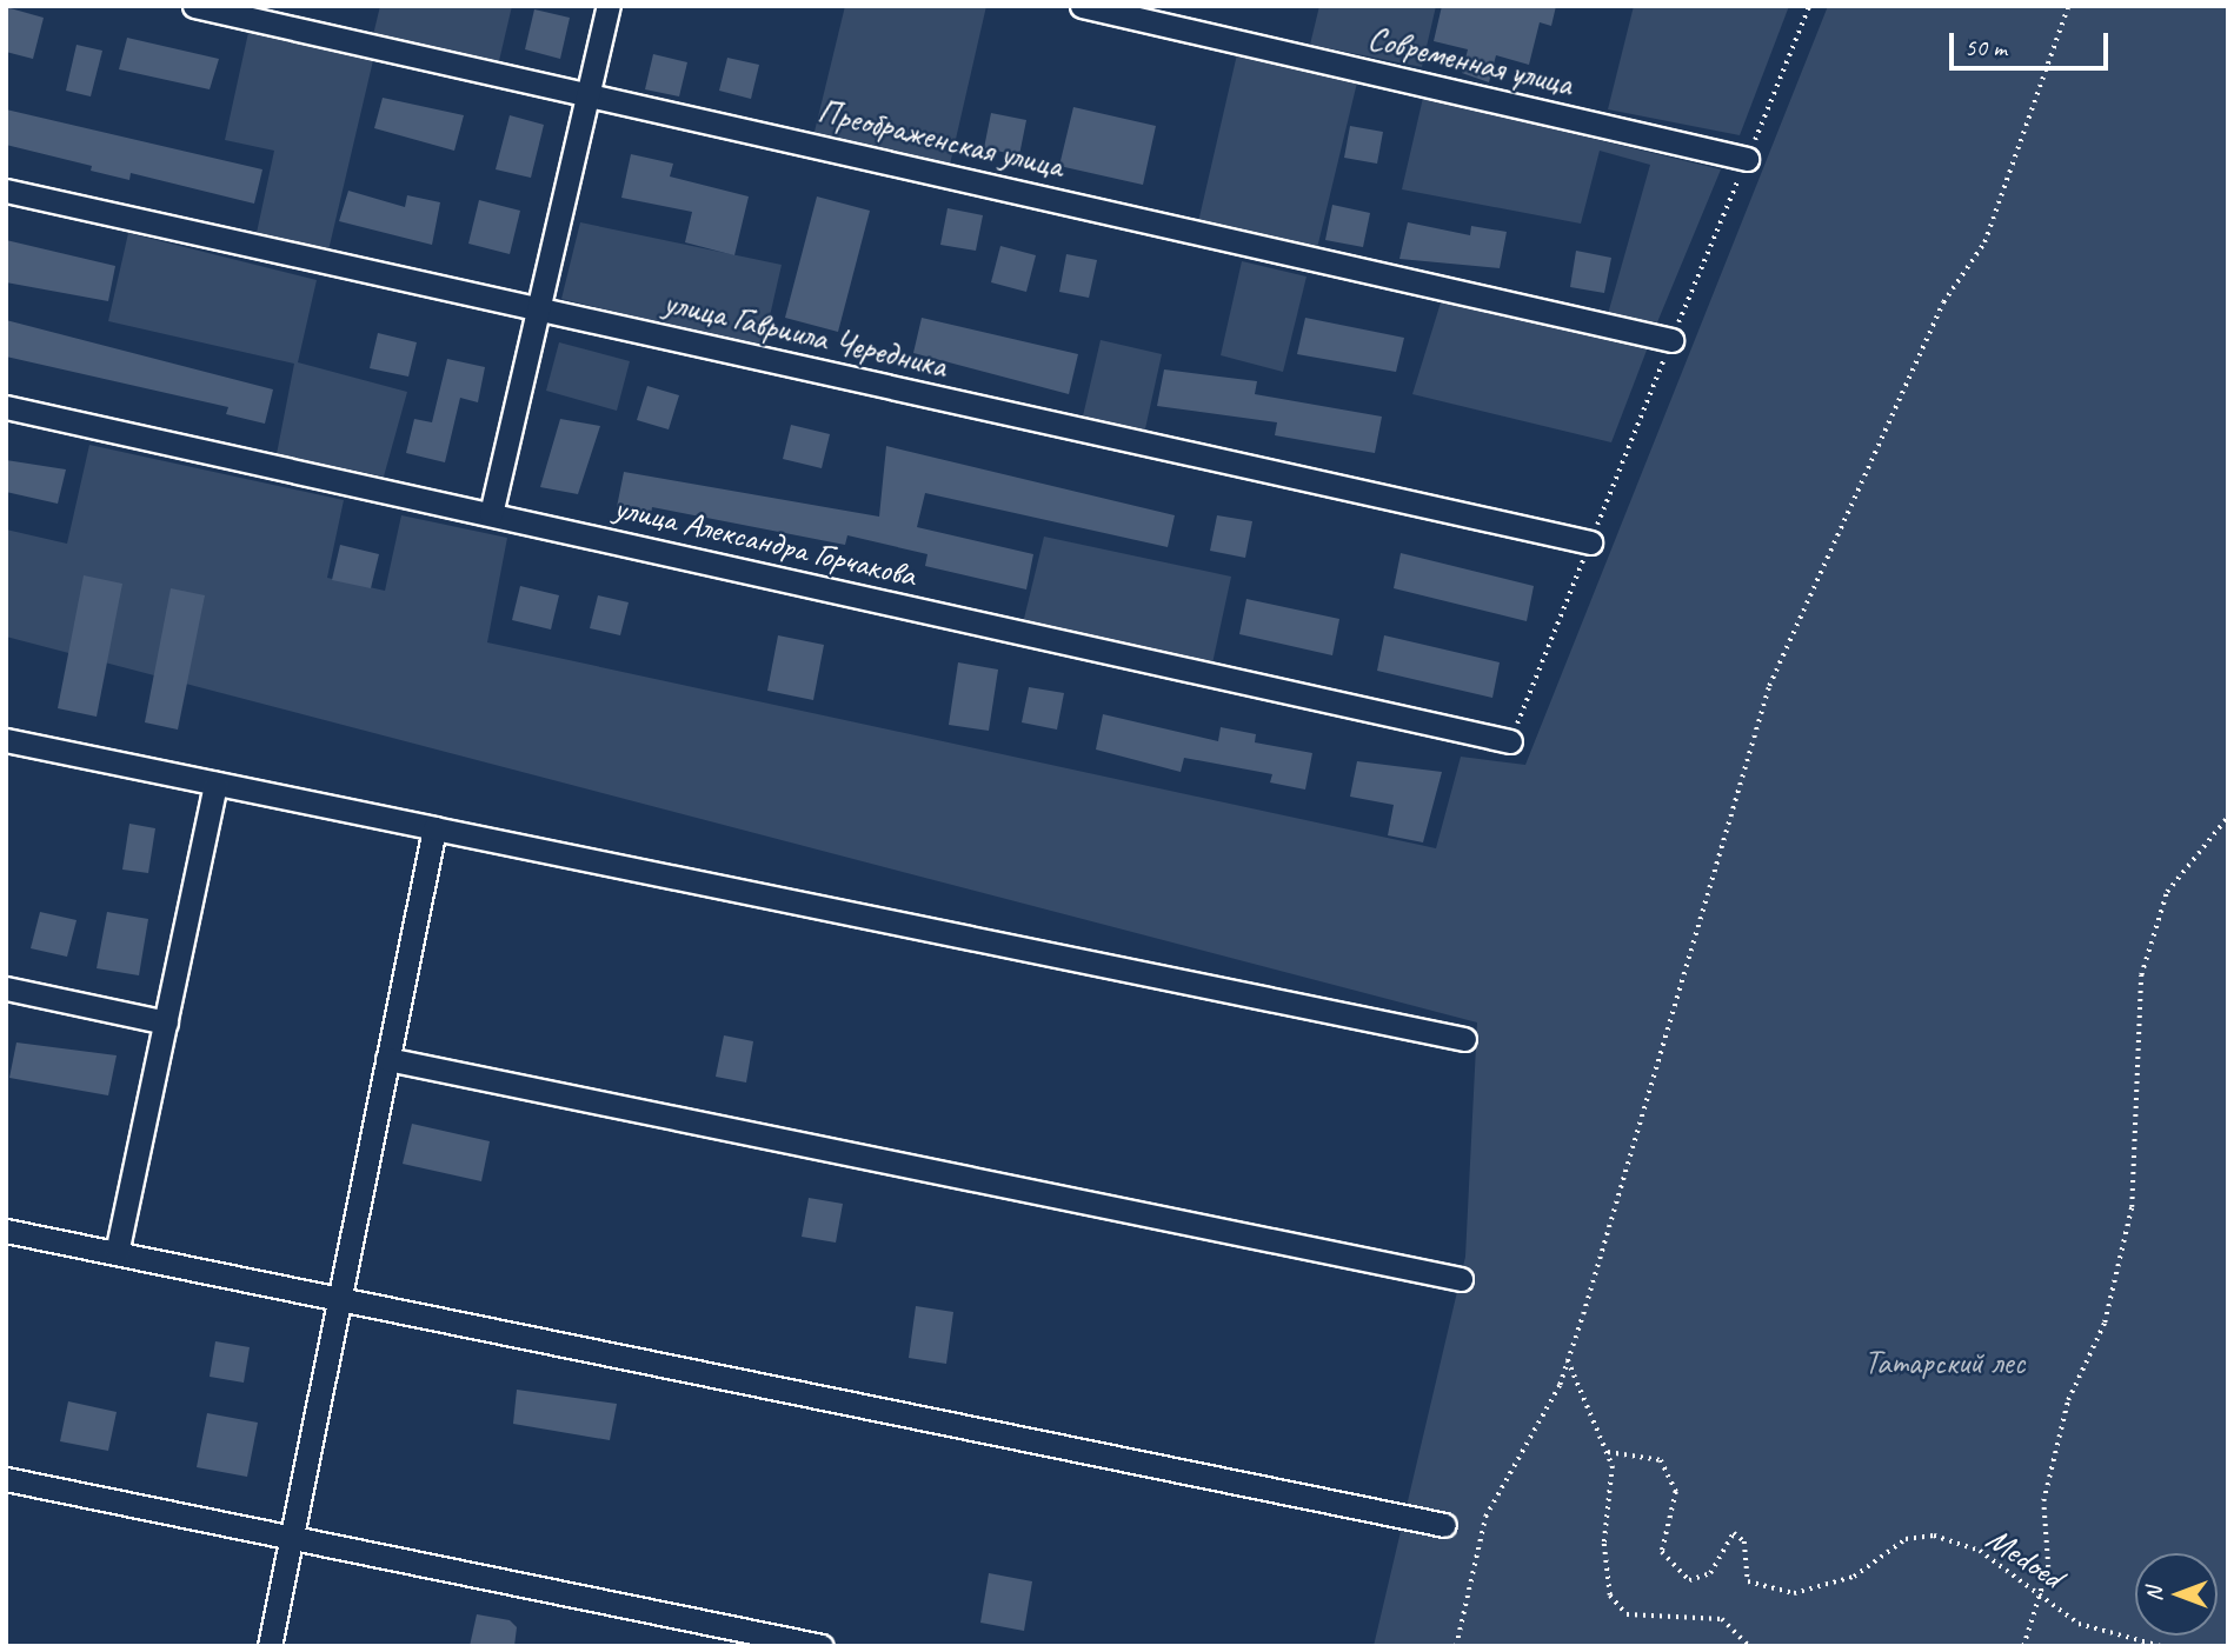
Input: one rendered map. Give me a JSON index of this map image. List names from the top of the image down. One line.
{"streets":{"street":["Современная улица","Преображенская улица","улица Гавриила Чередника","улица Александра Горчакова"],"path":["Medoed"]},"parks":["Татарский лес"],"scale_bar":"50 m","north":"left"}
